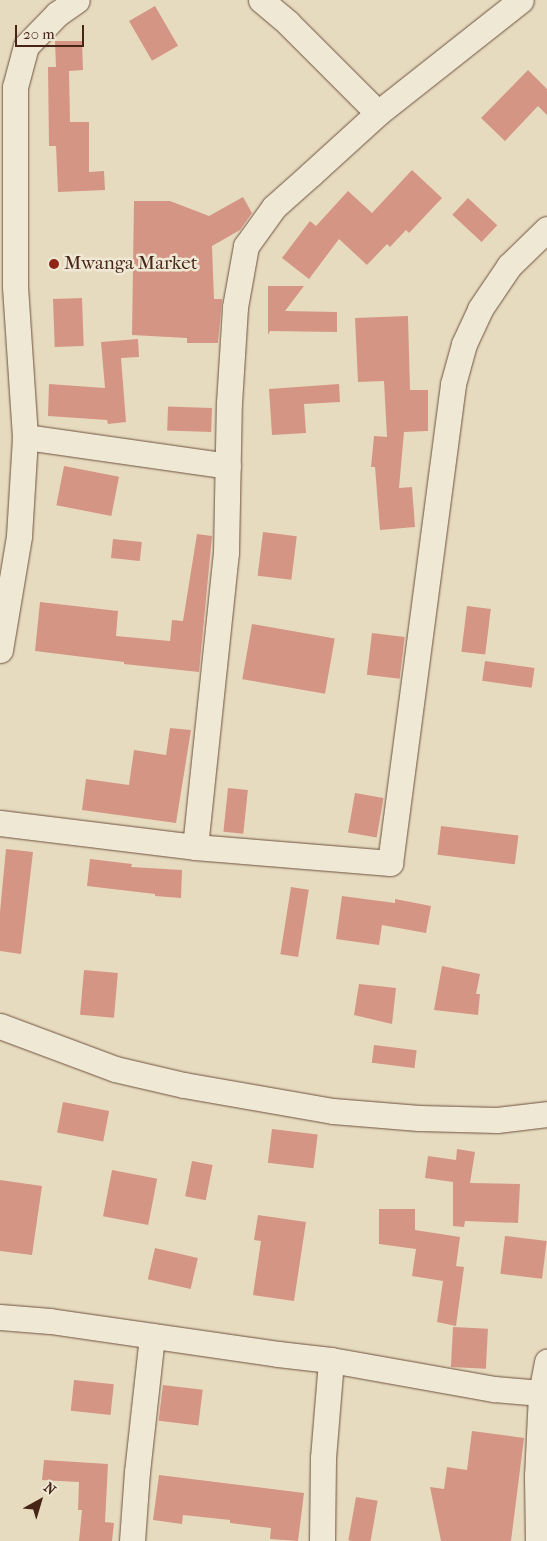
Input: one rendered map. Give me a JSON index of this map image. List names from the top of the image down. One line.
{"places":["Mwanga Market"],"scale_bar":"20 m","north":"top right"}
